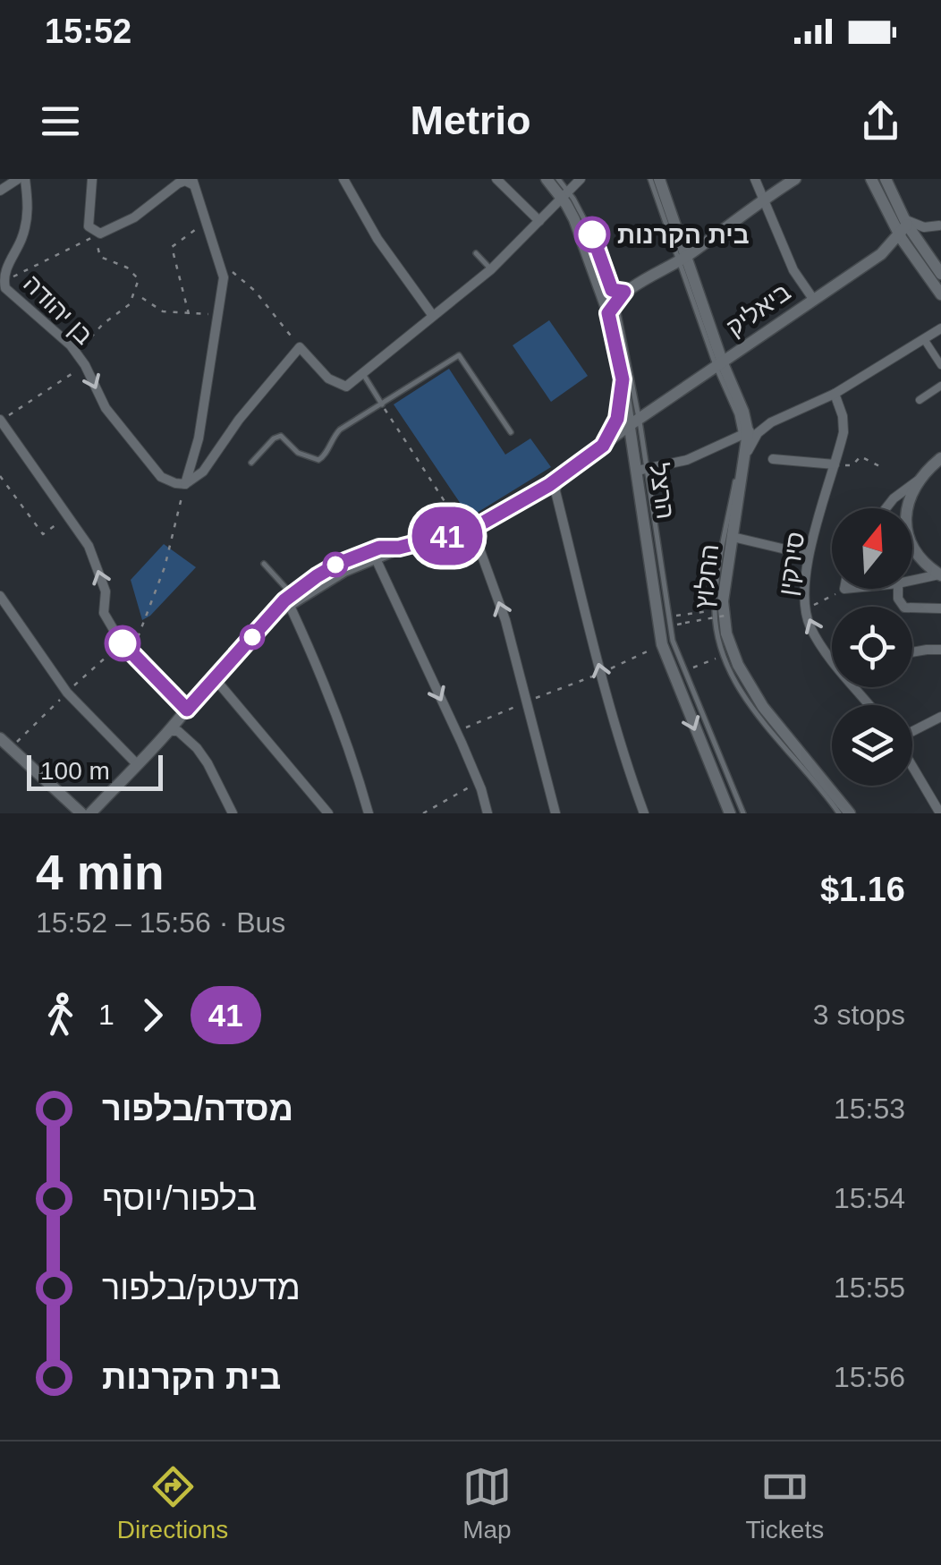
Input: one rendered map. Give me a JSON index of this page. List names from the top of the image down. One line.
{"streets":{"street":["בן יהודה","ביאליק","הרצל","סירקין","החלוץ"]},"crossings":[["ביאליק","הרצל"],["ביאליק","החלוץ"]],"one_way":["בן יהודה"],"places":["בית הקרנות"],"lines":["bus line 41"],"scale_bar":"100 m","north":"top","page":{"status":"15:52","header":"Metrio","on_map":"41","scale":"100 m","heading":["4 min","15:52 – 15:56 · Bus","$1.16"],"legs":["1","41","3 stops"],"list":[{"name":"מסדה/בלפור","value":"15:53"},{"name":"בלפור/יוסף","value":"15:54"},{"name":"מדעטק/בלפור","value":"15:55"},{"name":"בית הקרנות","value":"15:56"}],"tabs":["Directions","Map","Tickets"]}}
